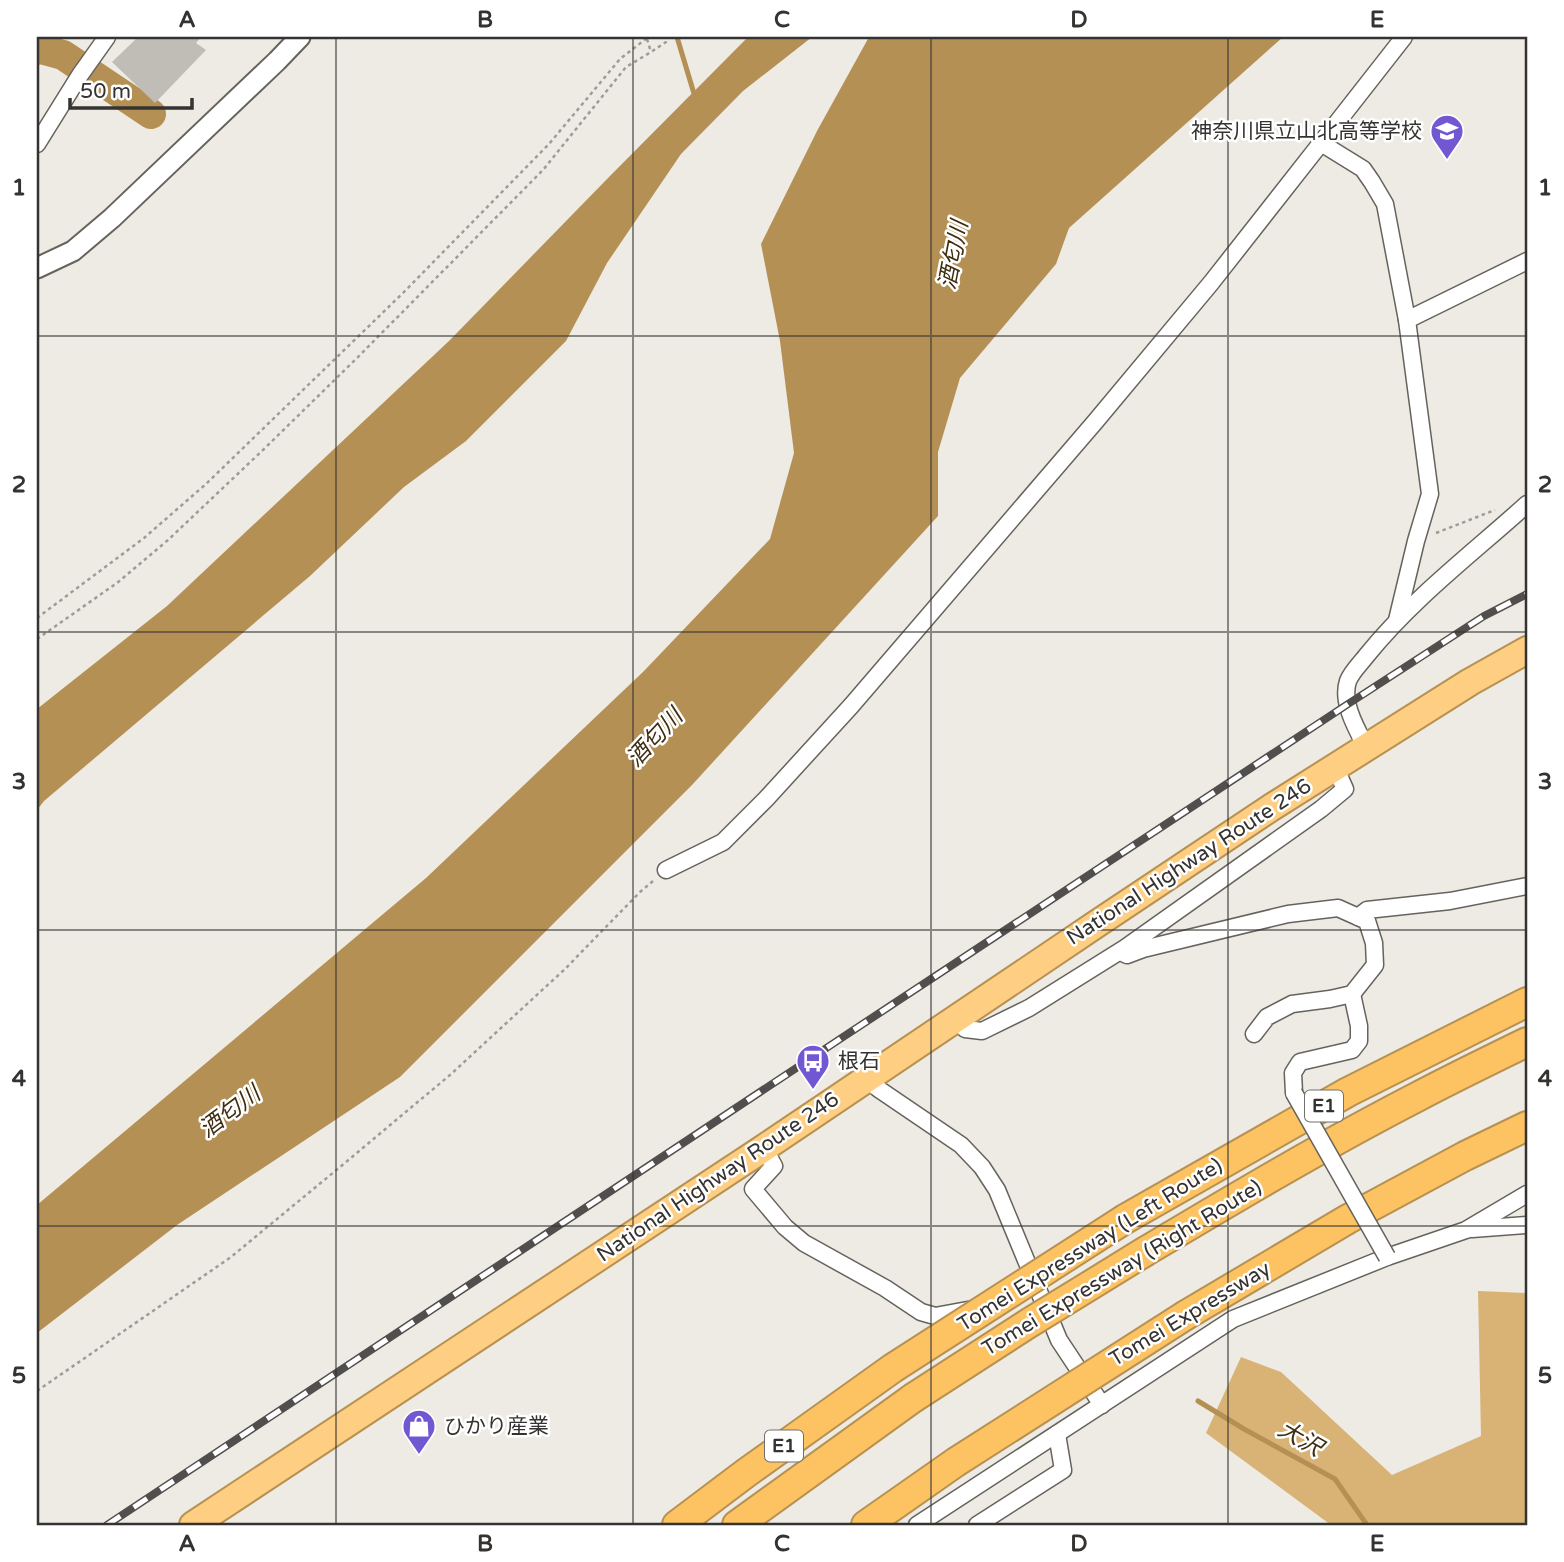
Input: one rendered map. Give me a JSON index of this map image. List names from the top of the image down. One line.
{"streets":{"highway":["National Highway Route 246","E1","Tomei Expressway (Left Route)","Tomei Expressway (Right Route)","Tomei Expressway"]},"water":["酒匂川","大沢"],"places":{"school or university":["神奈川県立山北高等学校"],"bus stop":["根石"],"shop":["ひかり産業"]},"scale_bar":"50 m","grid":{"columns":["A","B","C","D","E"],"rows":["1","2","3","4","5"]}}
